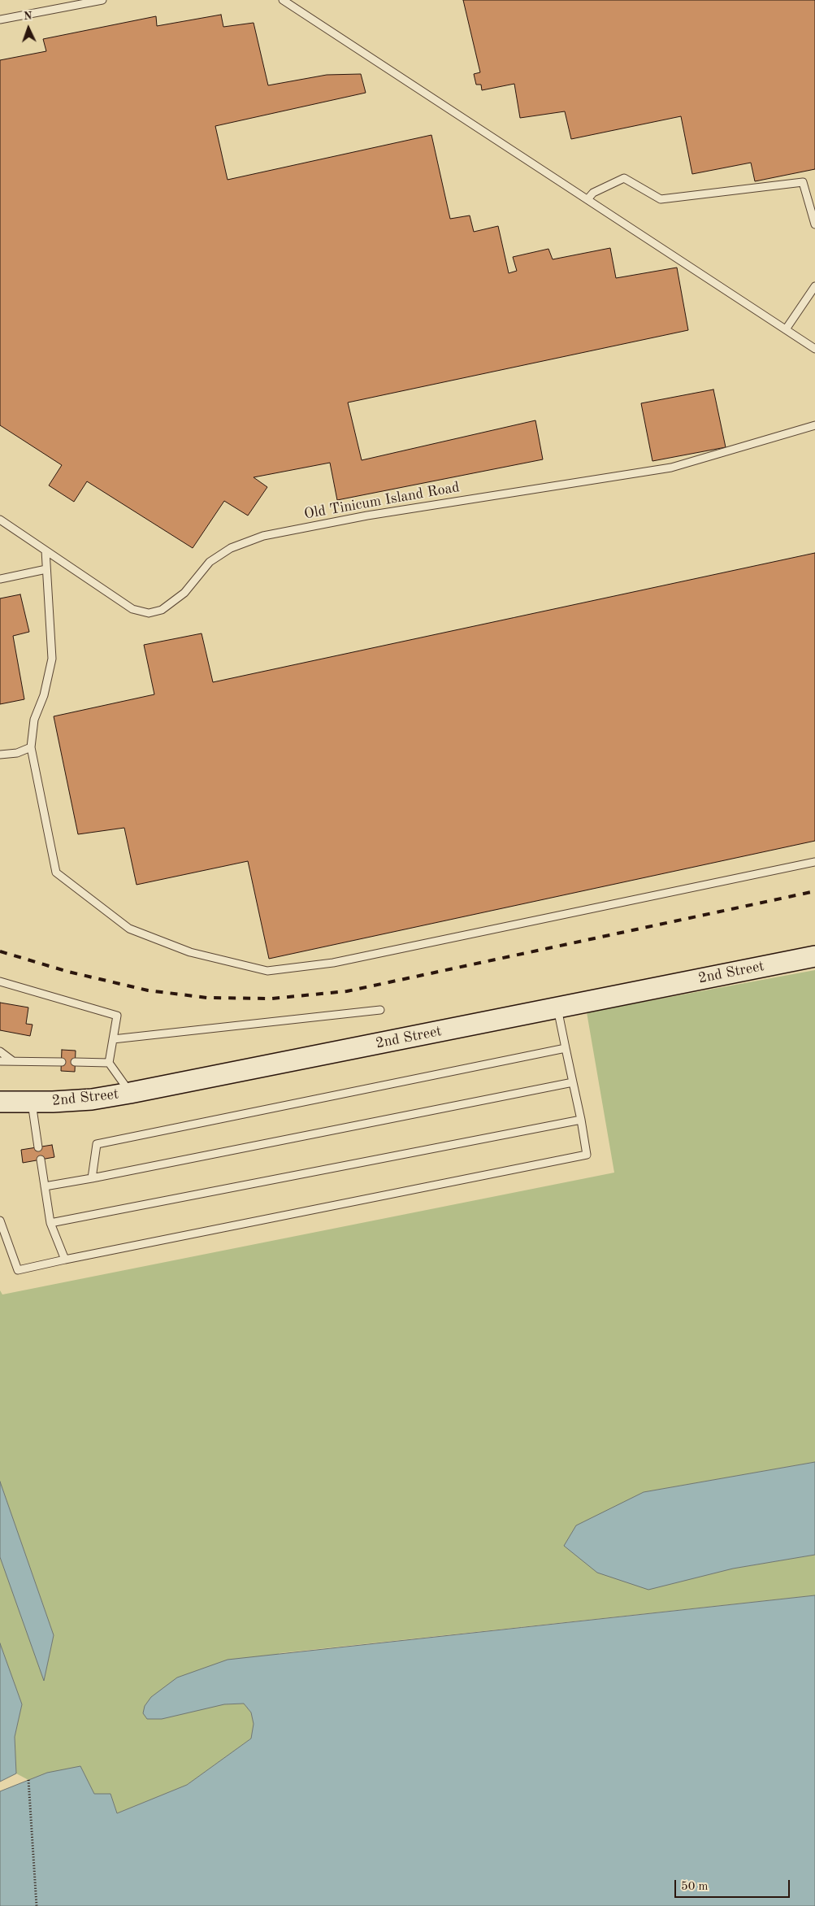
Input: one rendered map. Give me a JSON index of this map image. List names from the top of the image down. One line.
{"streets":{"street":["2nd Street"],"lane":["Old Tinicum Island Road"]},"scale_bar":"50 m","north":"top"}
